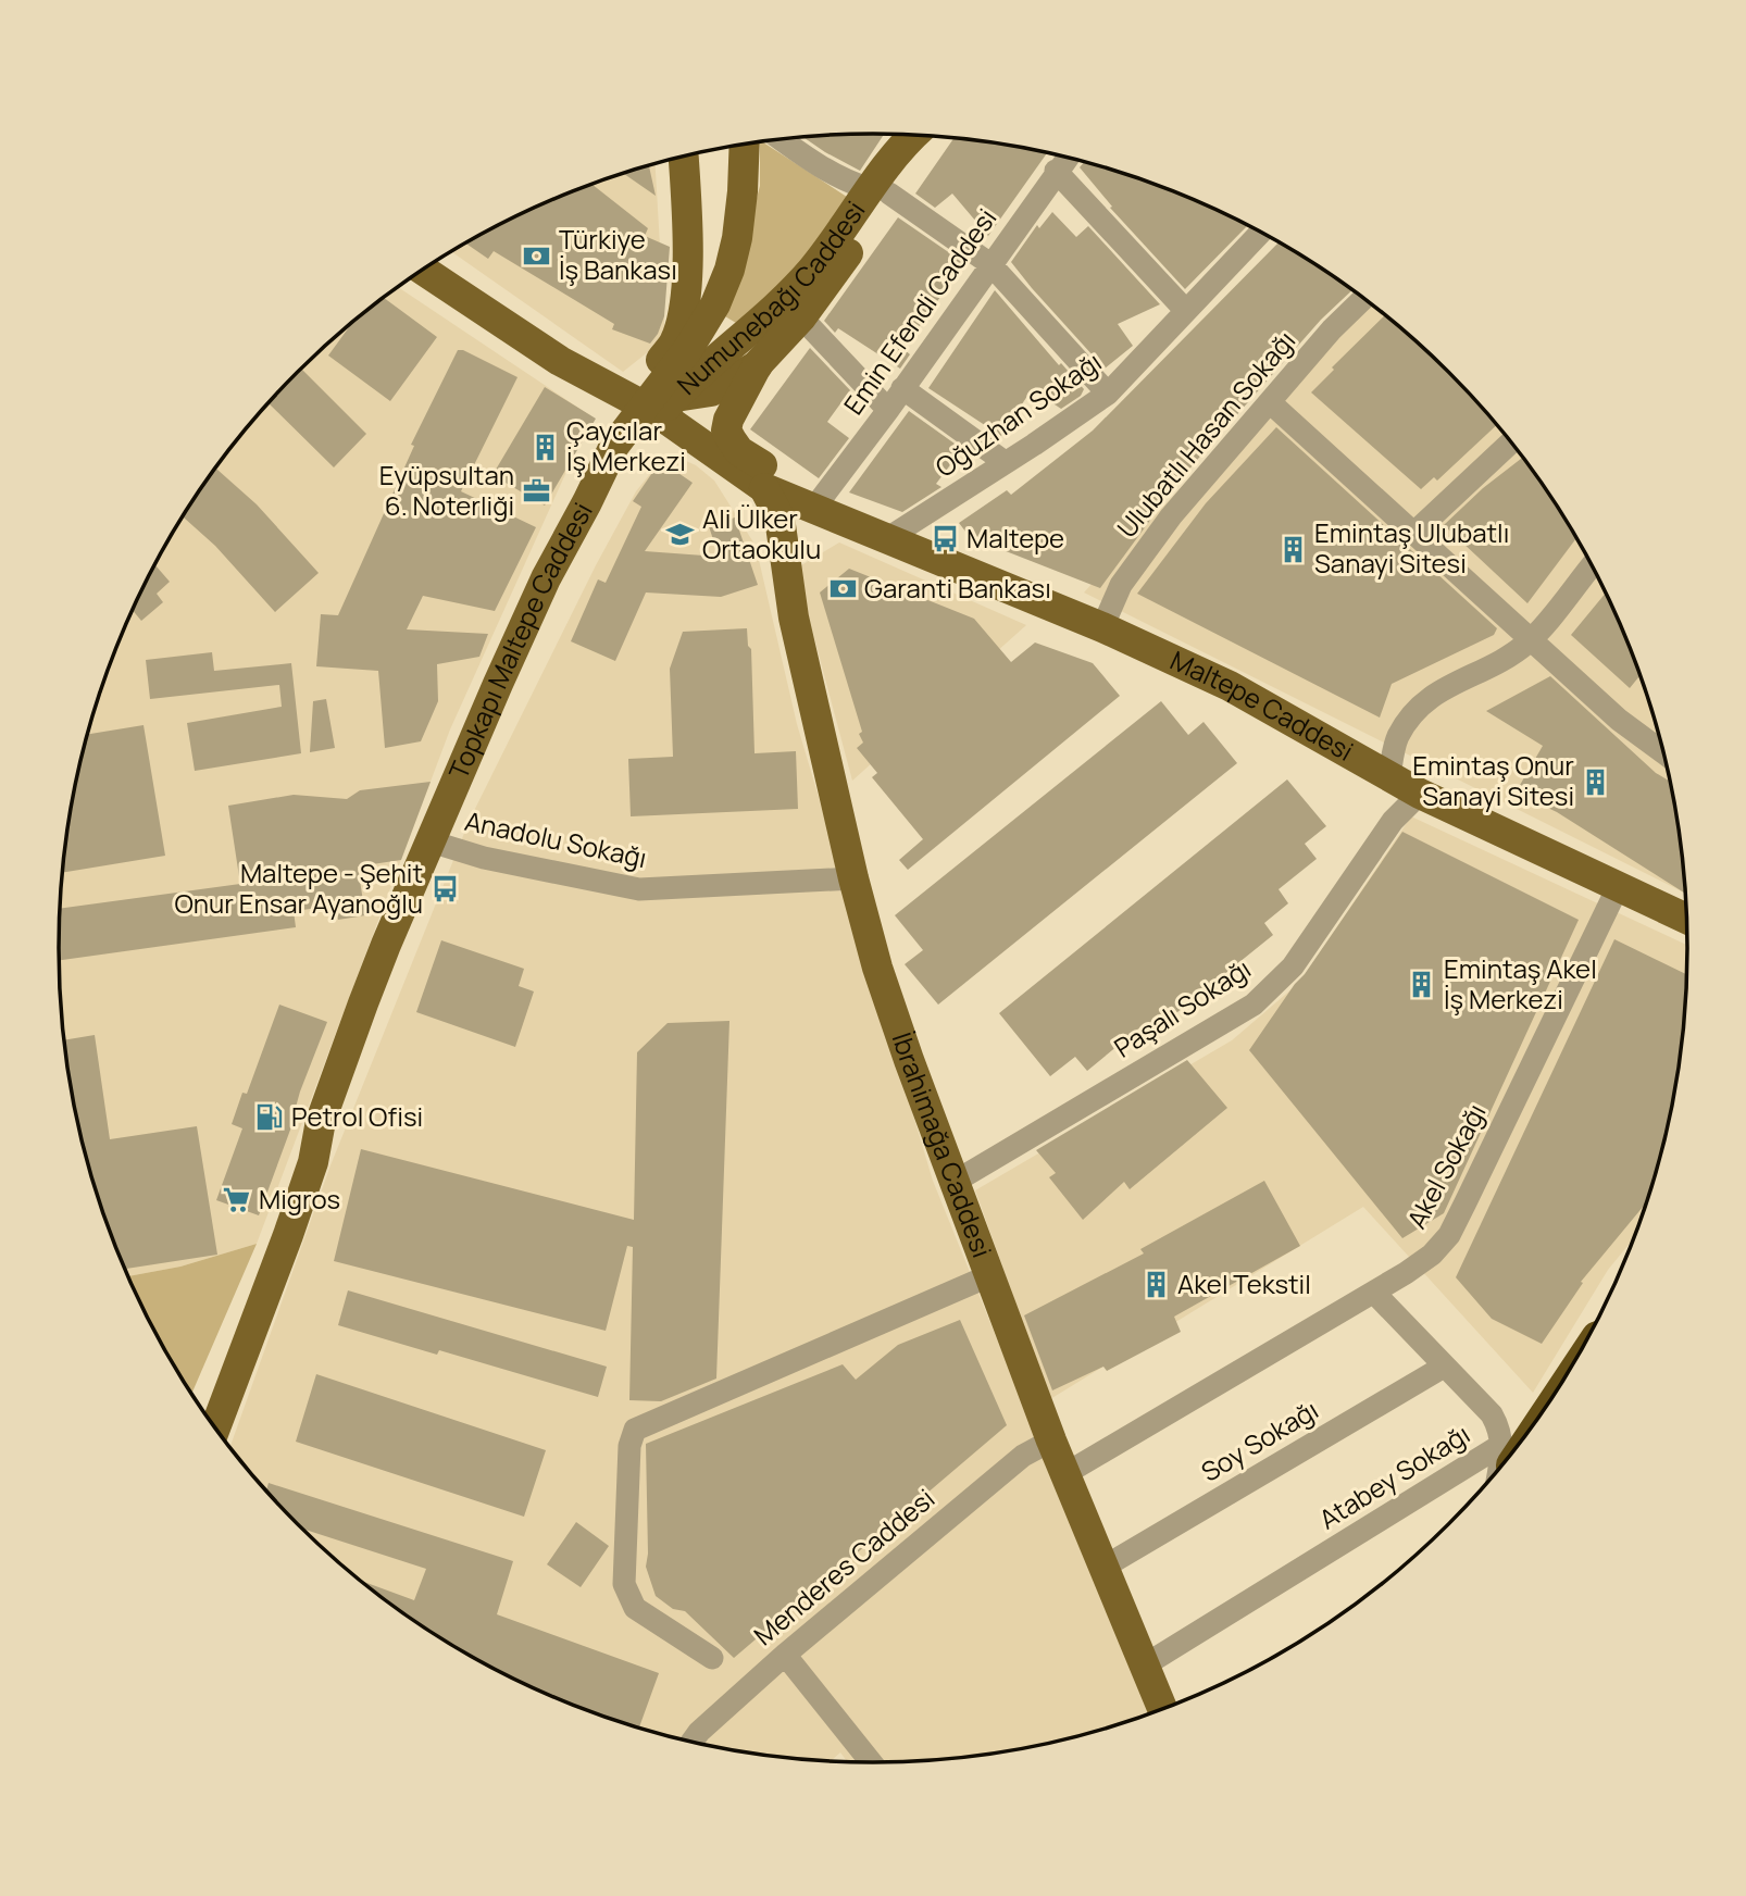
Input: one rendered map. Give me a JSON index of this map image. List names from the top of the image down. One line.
{"streets":{"main road":["Numunebağı Caddesi","Topkapı Maltepe Caddesi","Maltepe Caddesi","İbrahimağa Caddesi"],"street":["Emin Efendi Caddesi","Oğuzhan Sokağı","Ulubatlı Hasan Sokağı","Anadolu Sokağı","Paşalı Sokağı","Akel Sokağı","Soy Sokağı","Atabey Sokağı","Menderes Caddesi"]},"crossings":[["Numunebağı Caddesi","Topkapı Maltepe Caddesi"],["Emin Efendi Caddesi","Maltepe Caddesi"],["Oğuzhan Sokağı","Maltepe Caddesi"],["Ulubatlı Hasan Sokağı","Maltepe Caddesi"],["Topkapı Maltepe Caddesi","Anadolu Sokağı"],["Maltepe Caddesi","Paşalı Sokağı"],["Maltepe Caddesi","İbrahimağa Caddesi"],["Maltepe Caddesi","Akel Sokağı"],["Anadolu Sokağı","İbrahimağa Caddesi"],["Paşalı Sokağı","İbrahimağa Caddesi"],["İbrahimağa Caddesi","Akel Sokağı"],["İbrahimağa Caddesi","Soy Sokağı"],["İbrahimağa Caddesi","Atabey Sokağı"],["İbrahimağa Caddesi","Menderes Caddesi"],["Akel Sokağı","Atabey Sokağı"],["Soy Sokağı","Atabey Sokağı"]],"places":{"bank":["Türkiye İş Bankası","Garanti Bankası"],"building":["Çaycılar İş Merkezi","Emintaş Ulubatlı Sanayi Sitesi","Emintaş Onur Sanayi Sitesi","Emintaş Akel İş Merkezi","Akel Tekstil"],"office":["Eyüpsultan 6. Noterliği"],"school or university":["Ali Ülker Ortaokulu"],"bus stop":["Maltepe","Maltepe - Şehit Onur Ensar Ayanoğlu"],"fuel station":["Petrol Ofisi"],"supermarket":["Migros"]}}
